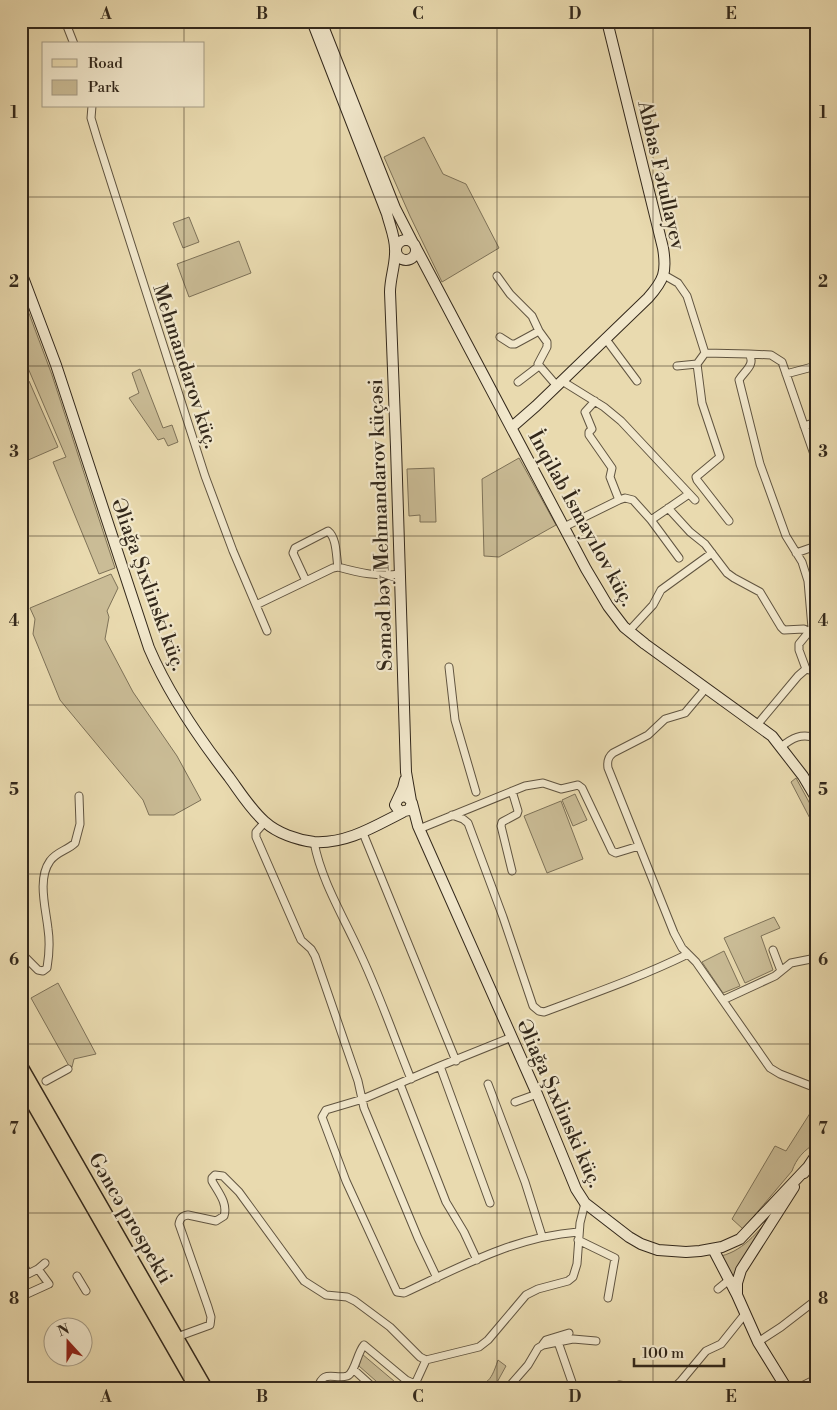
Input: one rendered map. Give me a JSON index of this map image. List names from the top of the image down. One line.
{"streets":{"main road":["Abbas Fətullayev","İnqilab İsmayılov küç.","Səməd bəy Mehmandarov küçəsi","Əliağa Şıxlinski küç.","Gəncə prospekti"],"street":["Mehmandarov küç."]},"crossings":[["Abbas Fətullayev","İnqilab İsmayılov küç."],["İnqilab İsmayılov küç.","Səməd bəy Mehmandarov küçəsi"]],"legend":["Road","Park"],"scale_bar":"100 m","north":"top","grid":{"columns":["A","B","C","D","E"],"rows":["1","2","3","4","5","6","7","8"]}}
